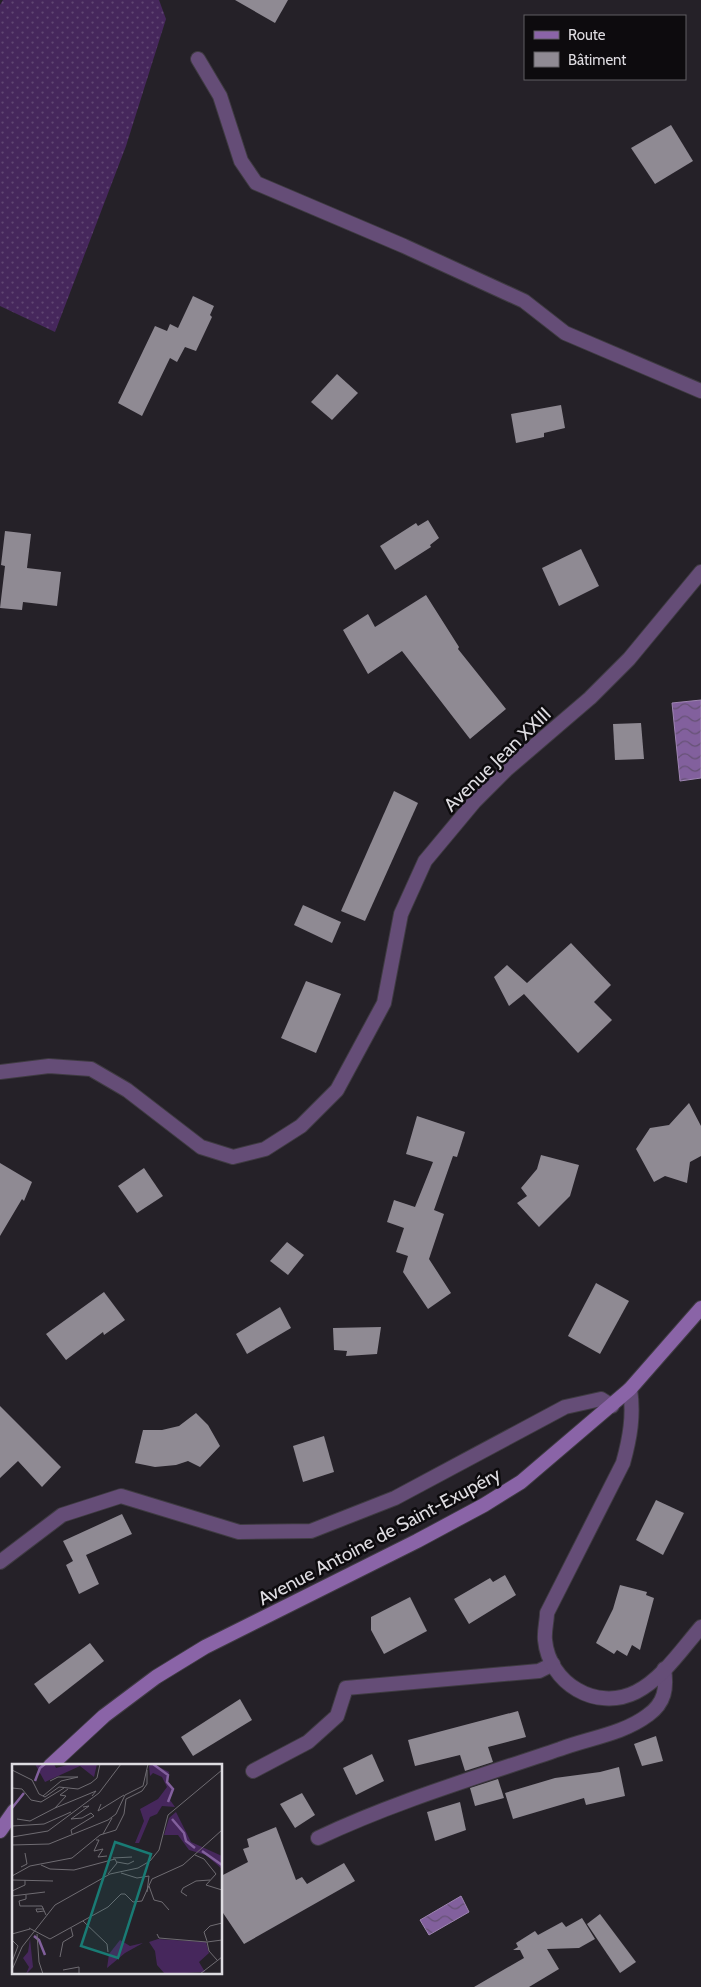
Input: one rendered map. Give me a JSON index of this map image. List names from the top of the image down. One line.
{"streets":{"main road":["Avenue Antoine de Saint-Exupéry"],"street":["Avenue Jean XXIII"]},"legend":["Route","Bâtiment"]}
